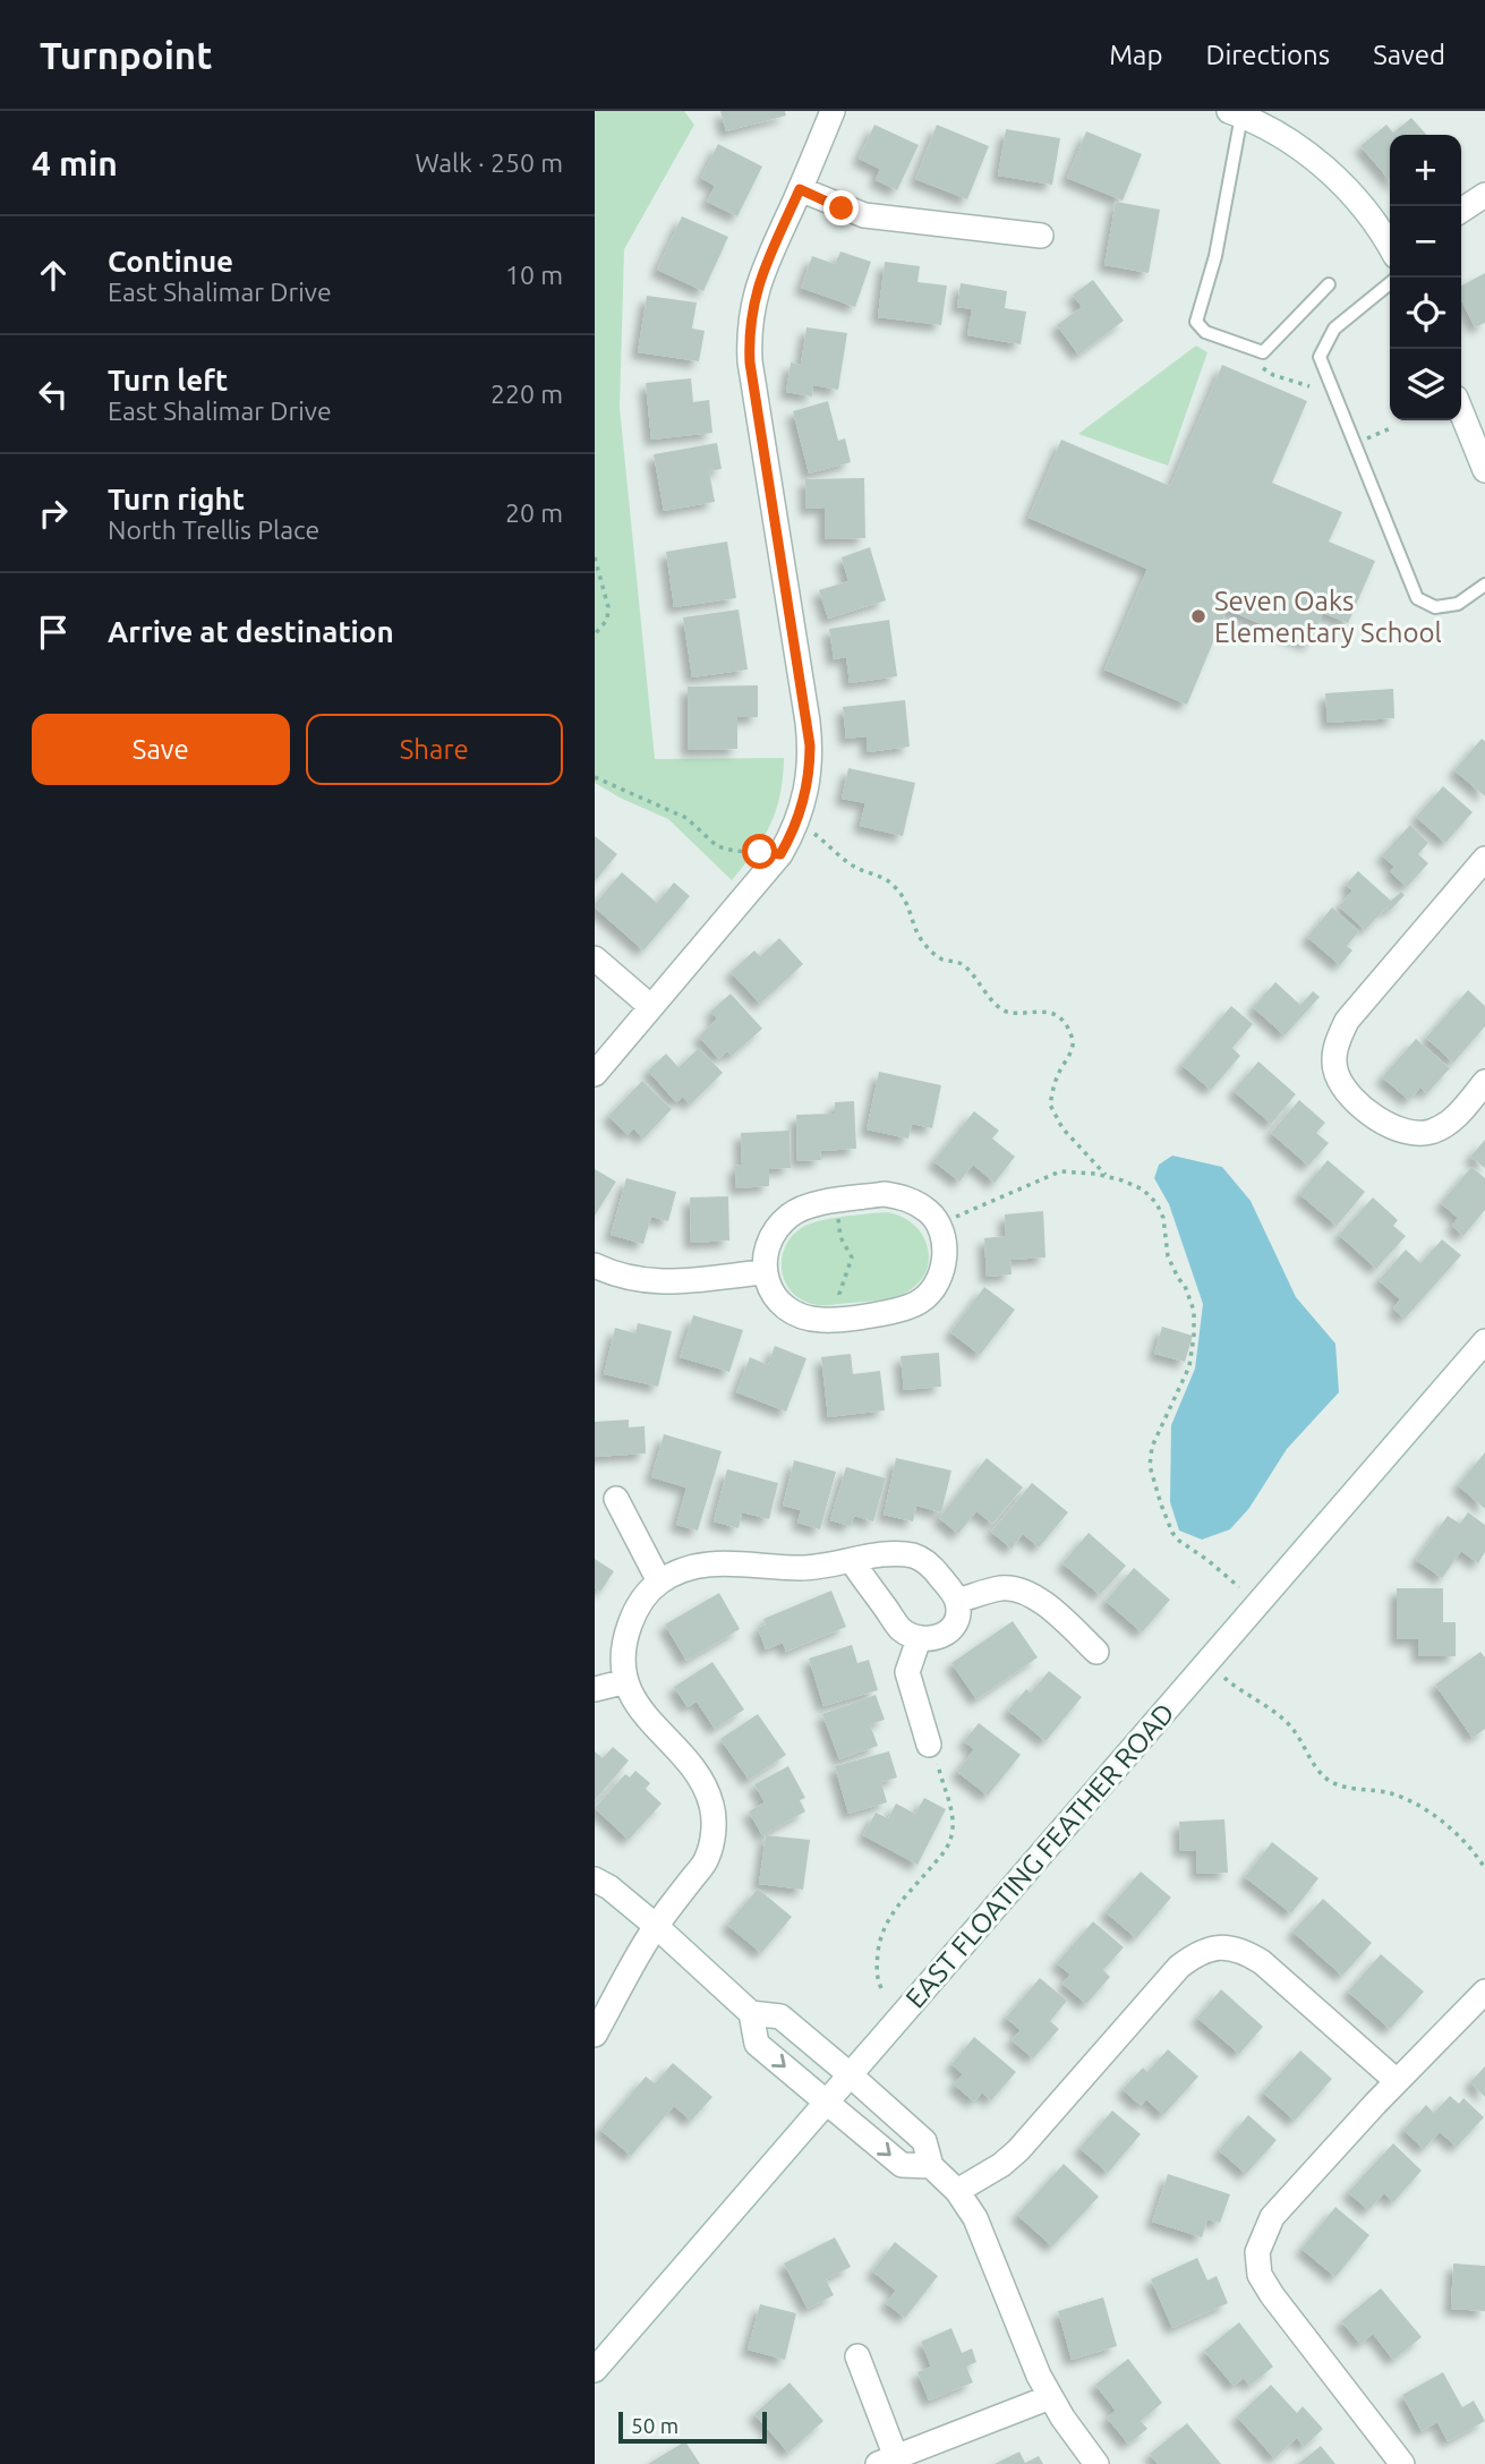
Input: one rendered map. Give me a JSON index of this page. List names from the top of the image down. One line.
{"streets":{"street":["EAST FLOATING FEATHER ROAD"]},"places":["Seven Oaks Elementary School"],"scale_bar":"50 m","page":{"header":"Turnpoint","nav":["Map","Directions","Saved"],"heading":["4 min","Walk · 250 m"],"map_buttons":["+","−"],"list":[["Continue","East Shalimar Drive","10 m"],["Turn left","East Shalimar Drive","220 m"],["Turn right","North Trellis Place","20 m"],"Arrive at destination"],"buttons":["Save","Share"],"scale":"50 m"}}
